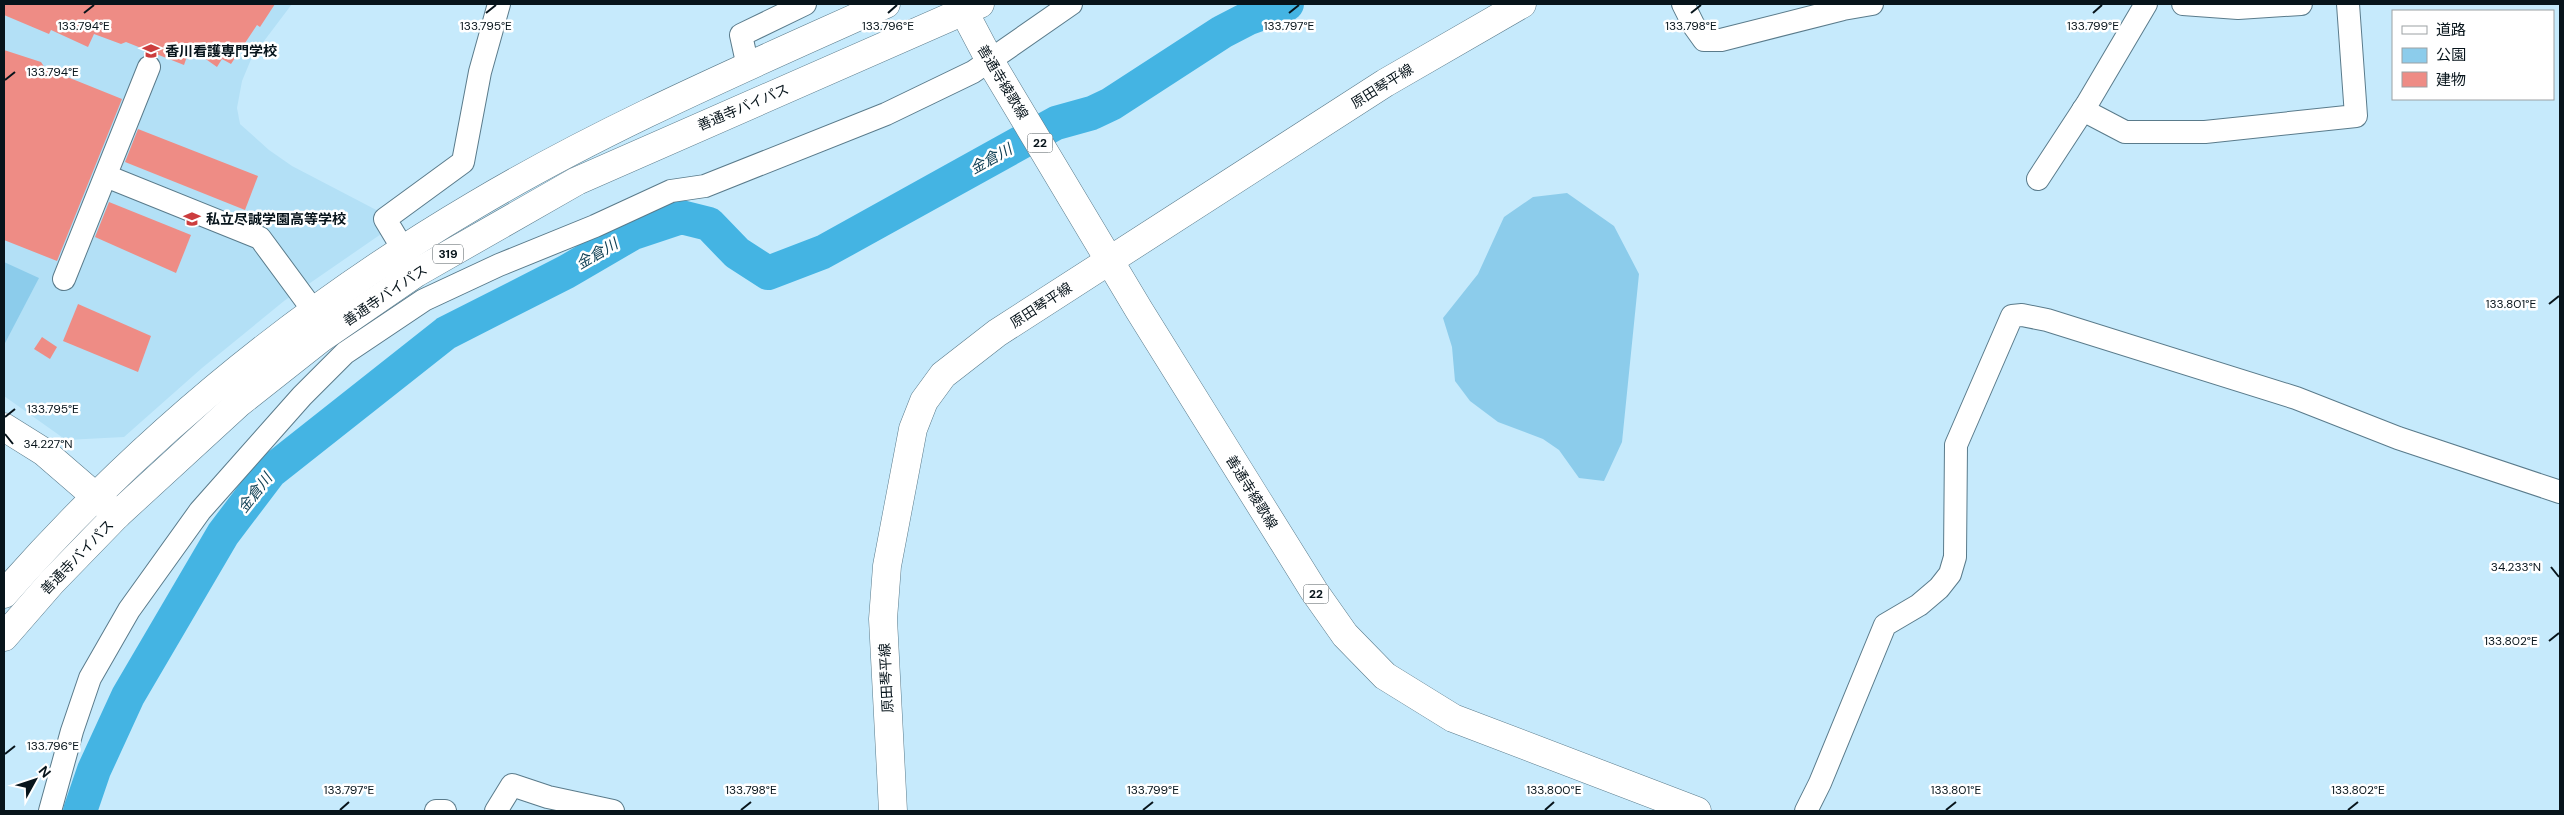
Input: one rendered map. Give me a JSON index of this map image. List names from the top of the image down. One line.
{"streets":{"main road":["善通寺綾歌線","原田琴平線","善通寺バイパス","22","319"]},"crossings":[["善通寺綾歌線","原田琴平線"],["善通寺綾歌線","善通寺バイパス"]],"water":["金倉川"],"places":{"school or university":["香川看護専門学校","私立尽誠学園高等学校"]},"legend":["道路","公園","建物"],"north":"top right","coordinates":["133.794°E","133.795°E","133.796°E","133.797°E","133.798°E","133.799°E","133.801°E","34.227°N","34.233°N","133.802°E","133.800°E"]}
